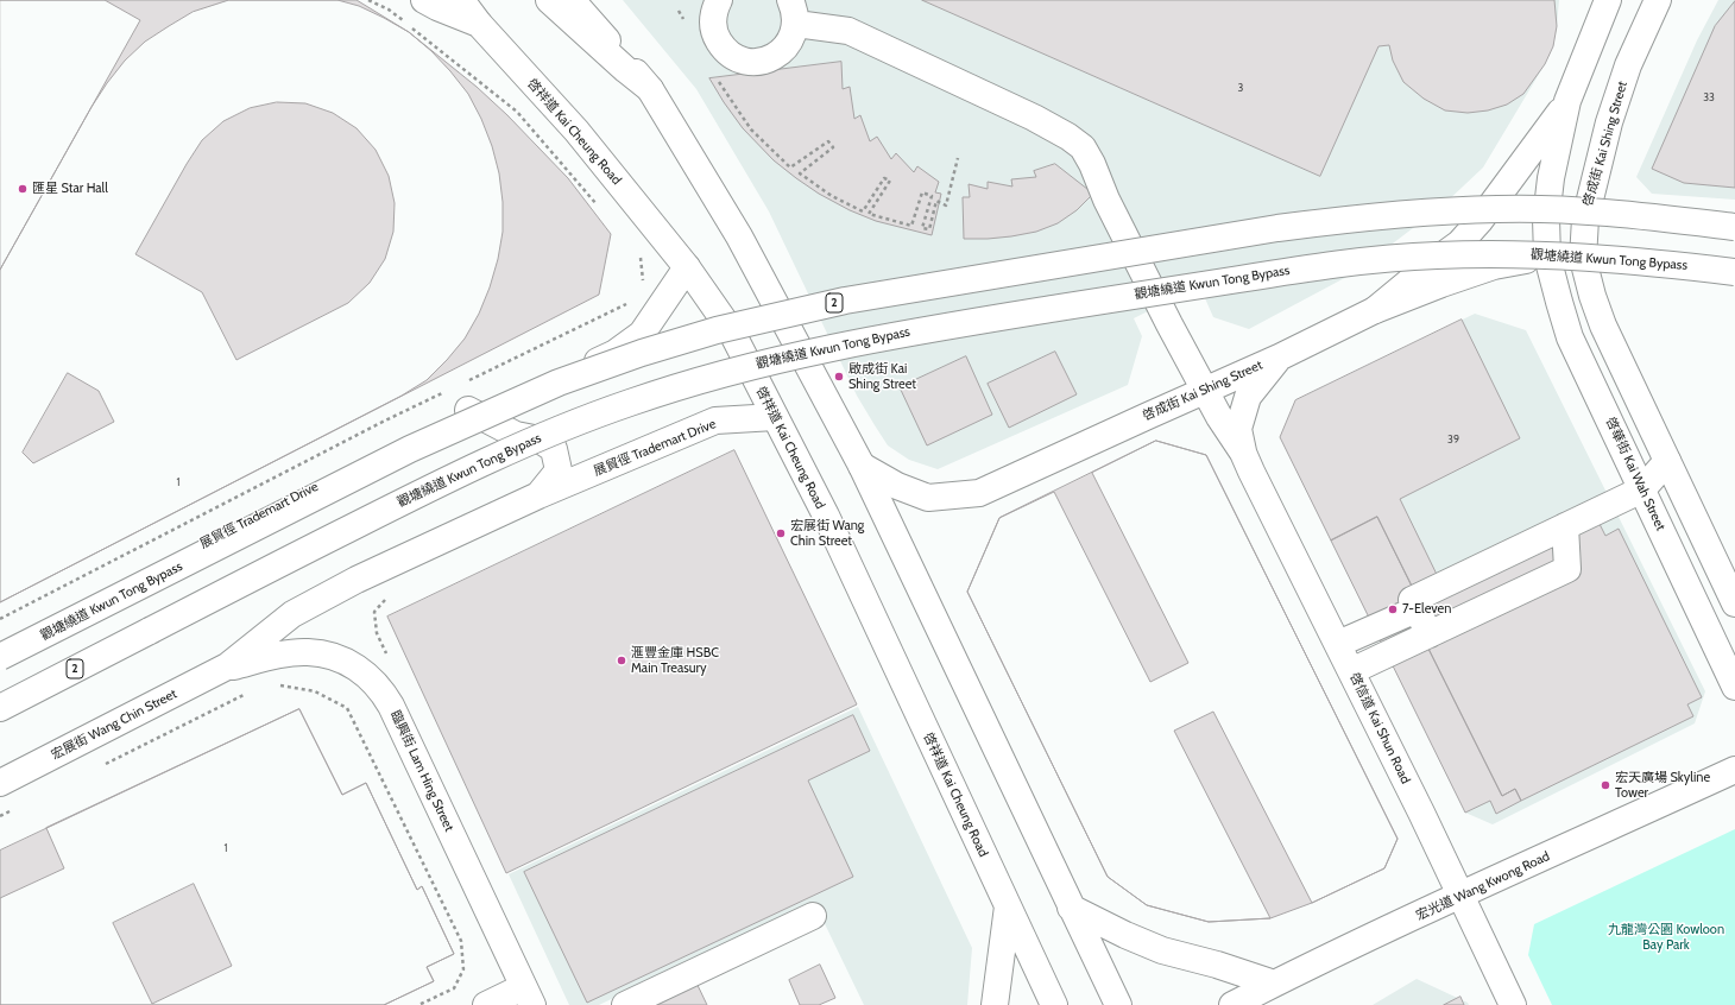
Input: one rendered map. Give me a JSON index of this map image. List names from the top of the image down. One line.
{"streets":{"main road":["啓祥道 Kai Cheung Road","啓成街 Kai Shing Street","觀塘繞道 Kwun Tong Bypass","2","展貿徑 Trademart Drive","啓華街 Kai Wah Street","宏展街 Wang Chin Street","啓信道 Kai Shun Road","臨興街 Lam Hing Street","宏光道 Wang Kwong Road"]},"crossings":[["啓祥道 Kai Cheung Road","展貿徑 Trademart Drive"],["啓成街 Kai Shing Street","啓華街 Kai Wah Street"],["啓成街 Kai Shing Street","啓信道 Kai Shun Road"],["展貿徑 Trademart Drive","宏展街 Wang Chin Street"],["展貿徑 Trademart Drive","臨興街 Lam Hing Street"],["宏展街 Wang Chin Street","臨興街 Lam Hing Street"],["啓信道 Kai Shun Road","宏光道 Wang Kwong Road"]],"parks":["九龍灣公園 Kowloon Bay Park"],"places":["匯星 Star Hall","啟成街 Kai Shing Street","宏展街 Wang Chin Street","7-Eleven","滙豐金庫 HSBC Main Treasury","宏天廣場 Skyline Tower"],"house_numbers":["3","33","39","1","1"]}
